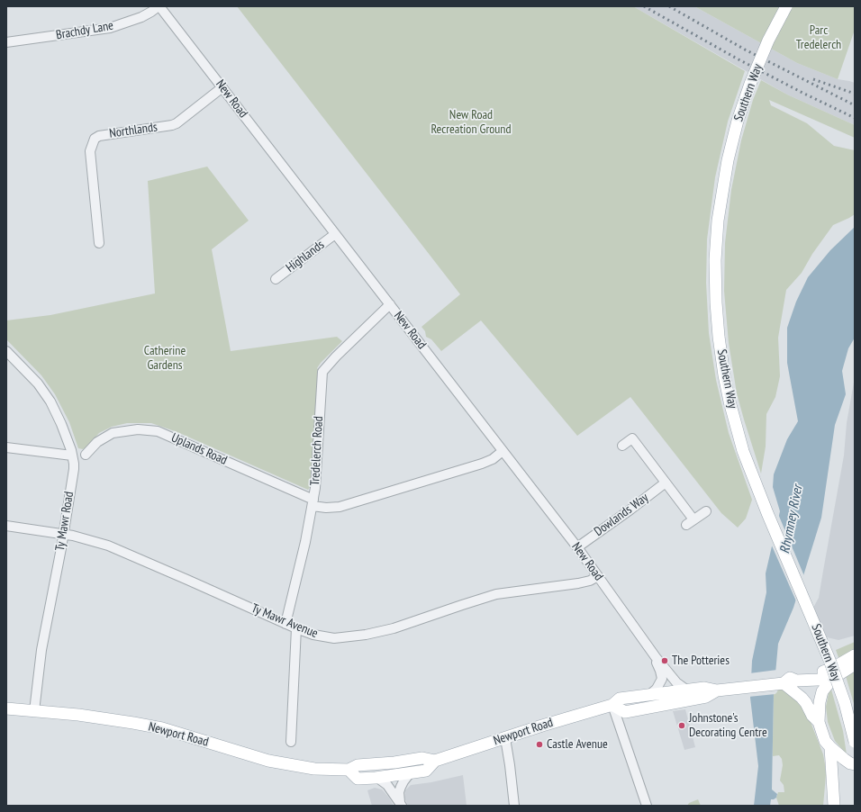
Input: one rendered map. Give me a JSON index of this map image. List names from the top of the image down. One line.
{"streets":{"main road":["Southern Way","Newport Road"],"street":["Brachdy Lane","New Road","Northlands","Highlands","Uplands Road","Tredelerch Road","Dowlands Way","Ty Mawr Road","Ty Mawr Avenue"]},"crossings":[["Brachdy Lane","New Road"],["New Road","Northlands"],["New Road","Highlands"],["New Road","Uplands Road"],["New Road","Tredelerch Road"],["New Road","Dowlands Way"],["New Road","Ty Mawr Avenue"],["New Road","Newport Road"],["Uplands Road","Tredelerch Road"],["Tredelerch Road","Ty Mawr Avenue"],["Ty Mawr Road","Ty Mawr Avenue"],["Ty Mawr Road","Newport Road"]],"water":["Rhymney River"],"parks":["Parc Tredelerch","New Road Recreation Ground","Catherine Gardens"],"places":["The Potteries","Johnstone's Decorating Centre","Castle Avenue"]}
